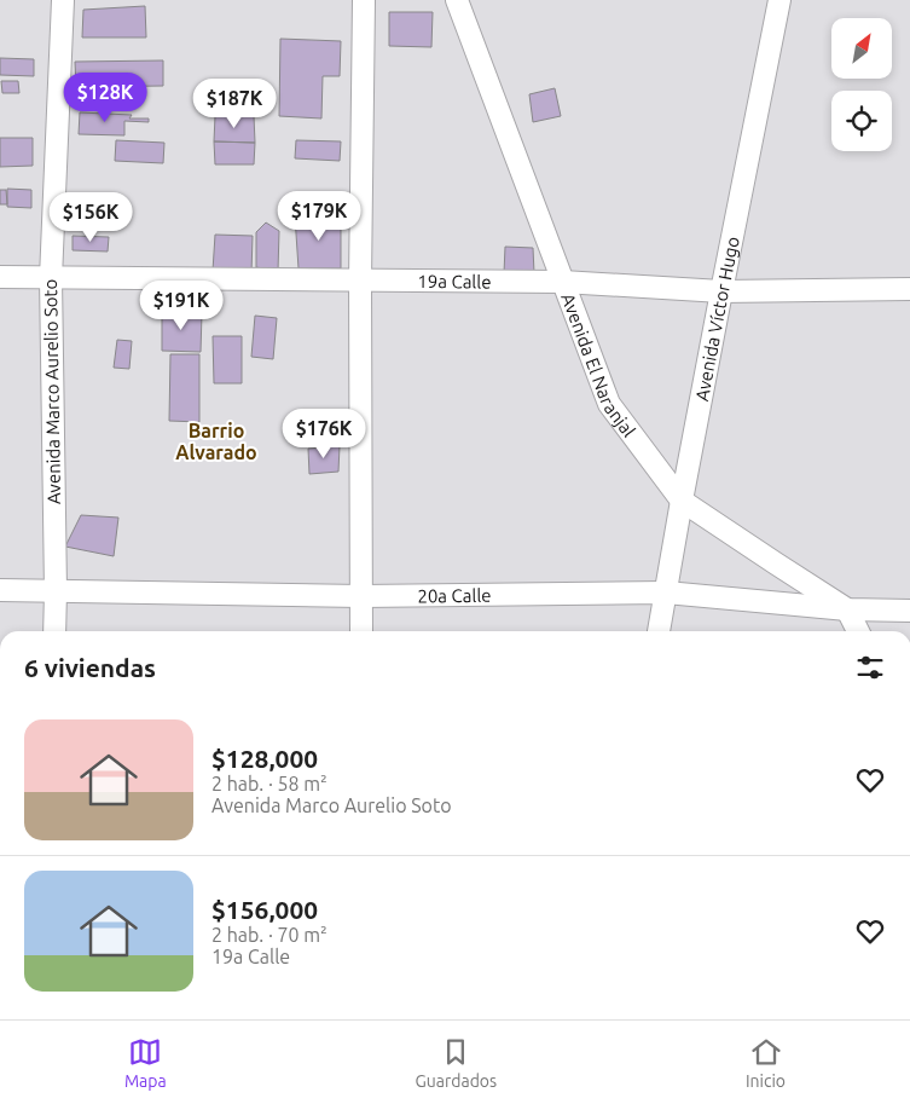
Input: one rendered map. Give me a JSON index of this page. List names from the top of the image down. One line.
{"streets":{"street":["19a Calle","Avenida Víctor Hugo","Avenida El Naranjal","Avenida Marco Aurelio Soto","20a Calle"]},"crossings":[["19a Calle","Avenida Víctor Hugo"],["19a Calle","Avenida El Naranjal"],["19a Calle","Avenida Marco Aurelio Soto"],["Avenida Víctor Hugo","Avenida El Naranjal"],["Avenida Víctor Hugo","20a Calle"],["Avenida El Naranjal","20a Calle"],["Avenida Marco Aurelio Soto","20a Calle"]],"districts":["Barrio Alvarado"],"north":"top right","page":{"price":["$128K","$187K","$179K","$156K","$191K","$176K"],"heading":"6 viviendas","list":[{"name":"$128,000","note":"2 hab. · 58 m² · Avenida Marco Aurelio Soto"},{"name":"$156,000","note":"2 hab. · 70 m² · 19a Calle"}],"tabs":["Mapa","Guardados","Inicio"]}}
